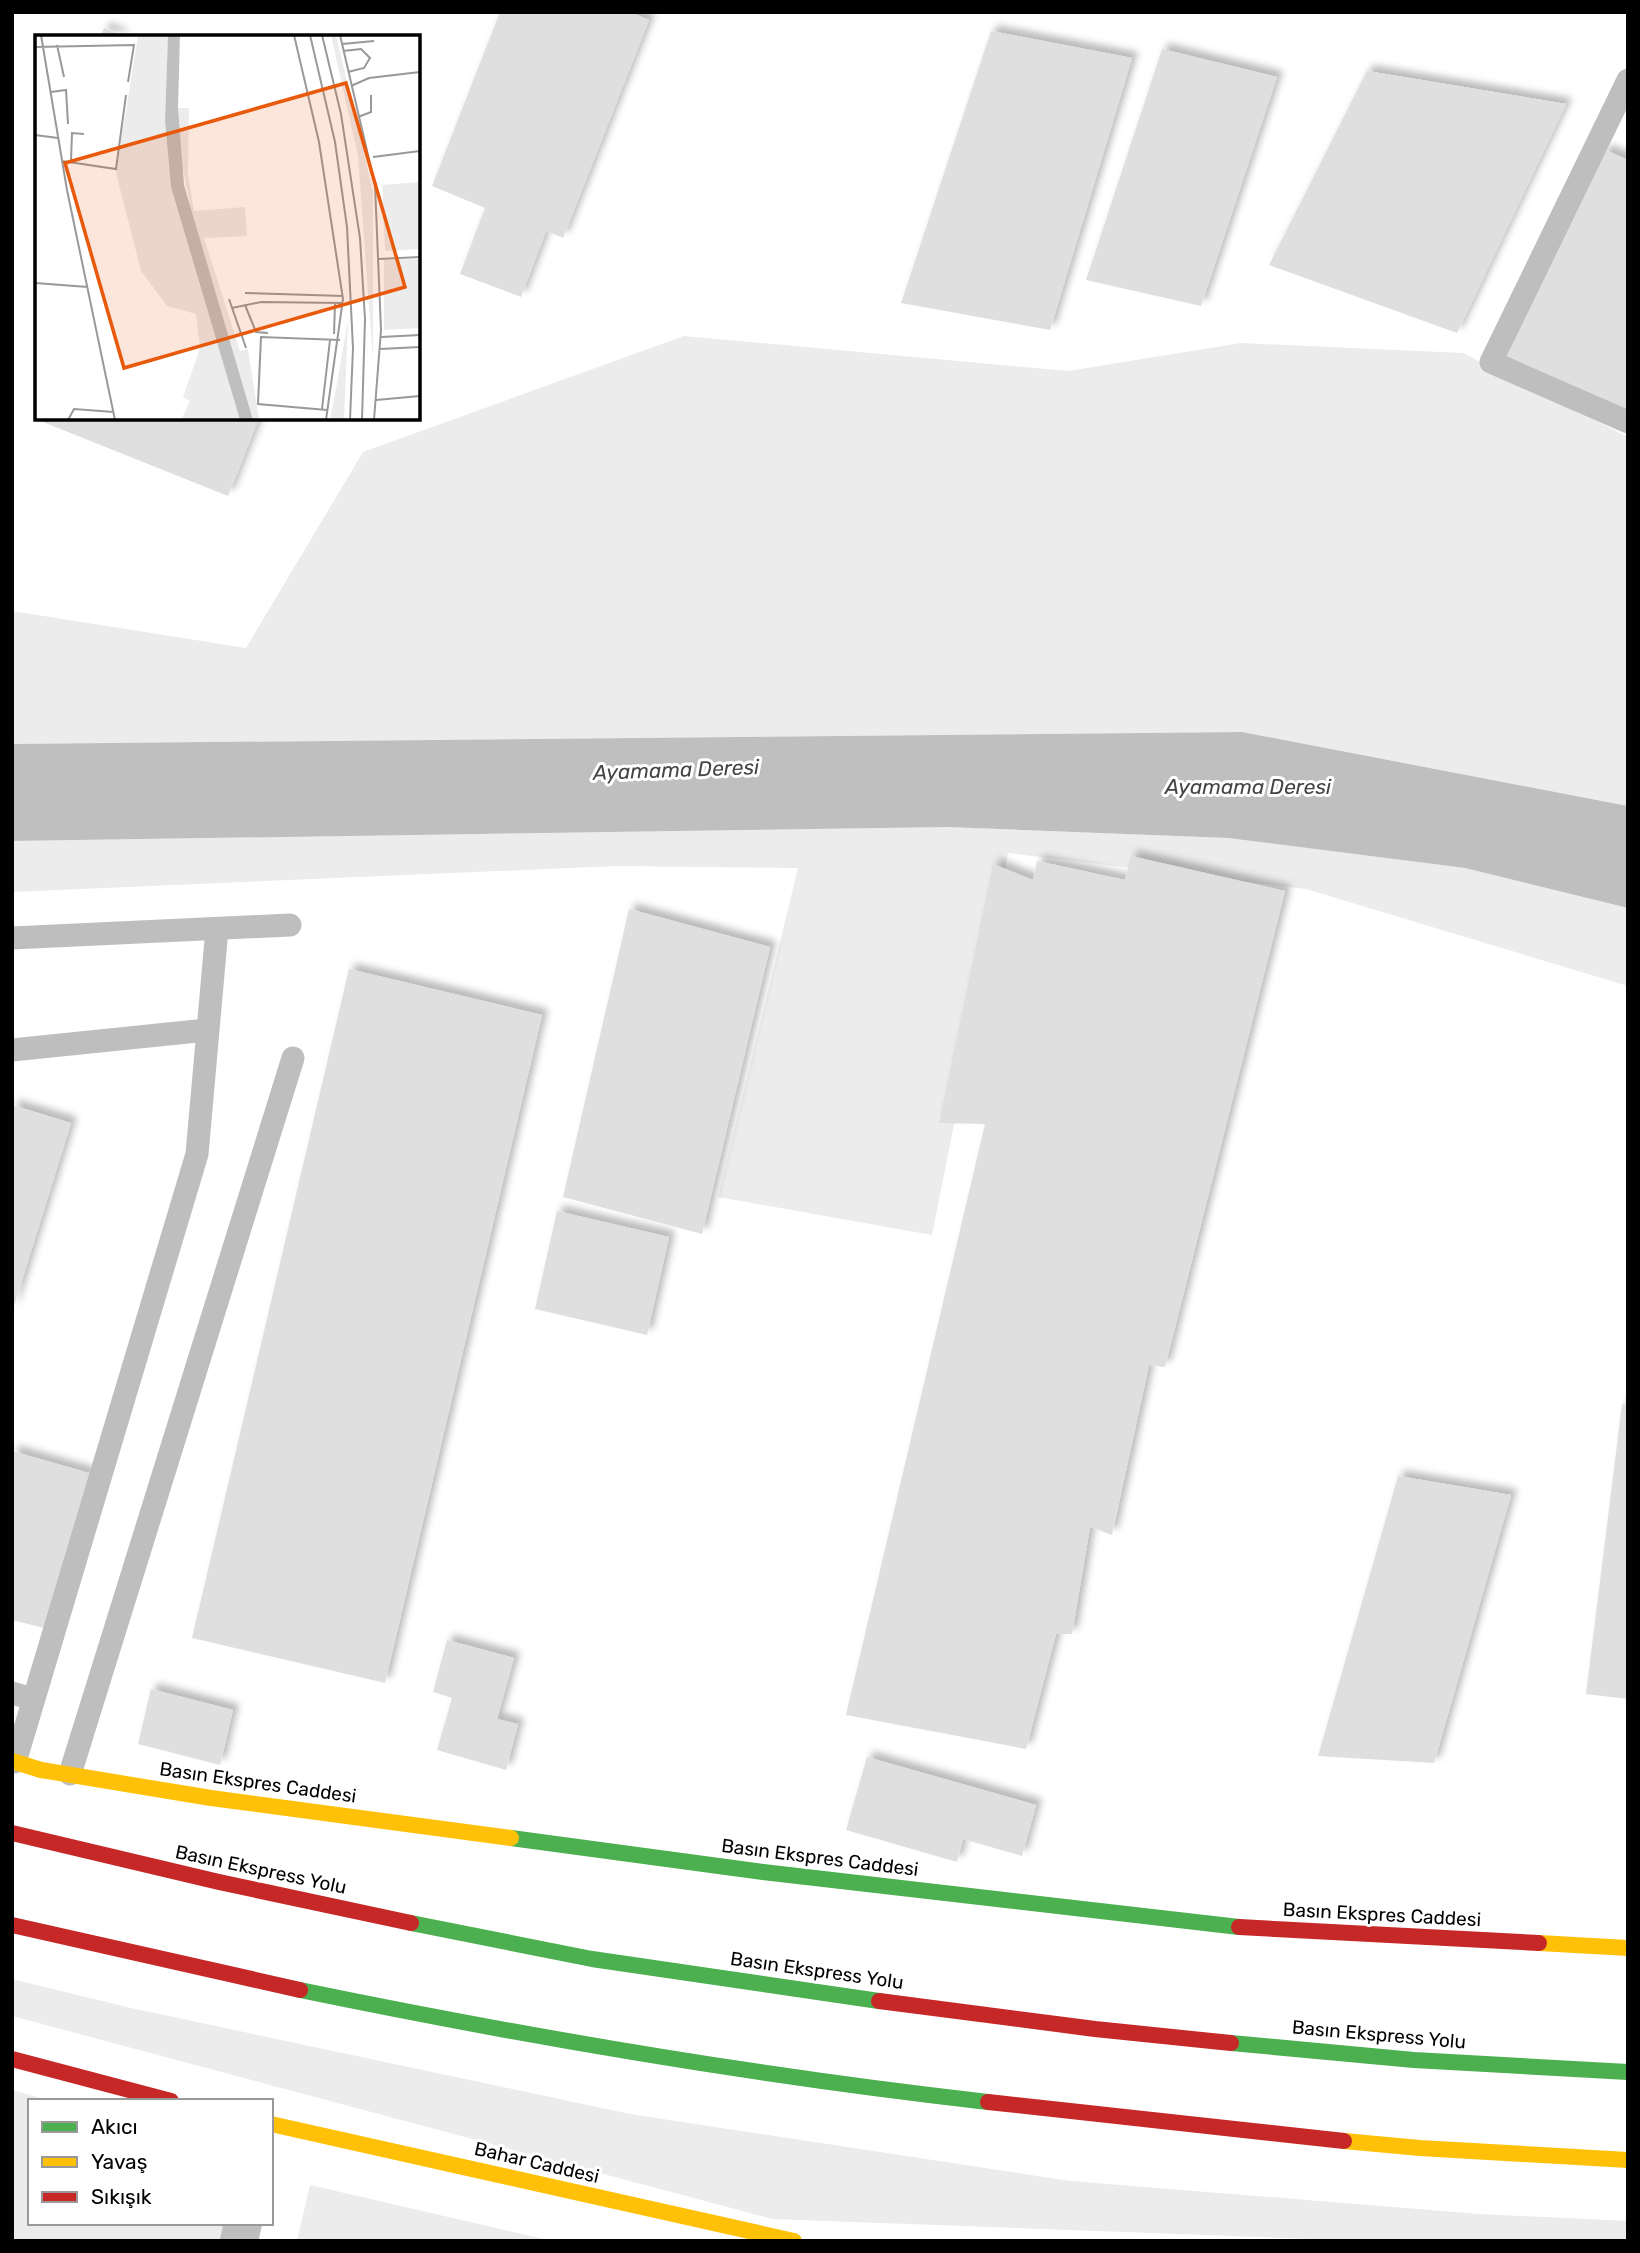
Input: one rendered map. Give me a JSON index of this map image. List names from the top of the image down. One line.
{"streets":{"main road":["Basın Ekspres Caddesi","Basın Ekspress Yolu","Bahar Caddesi"]},"water":["Ayamama Deresi"],"legend":["Akıcı","Yavaş","Sıkışık"]}
